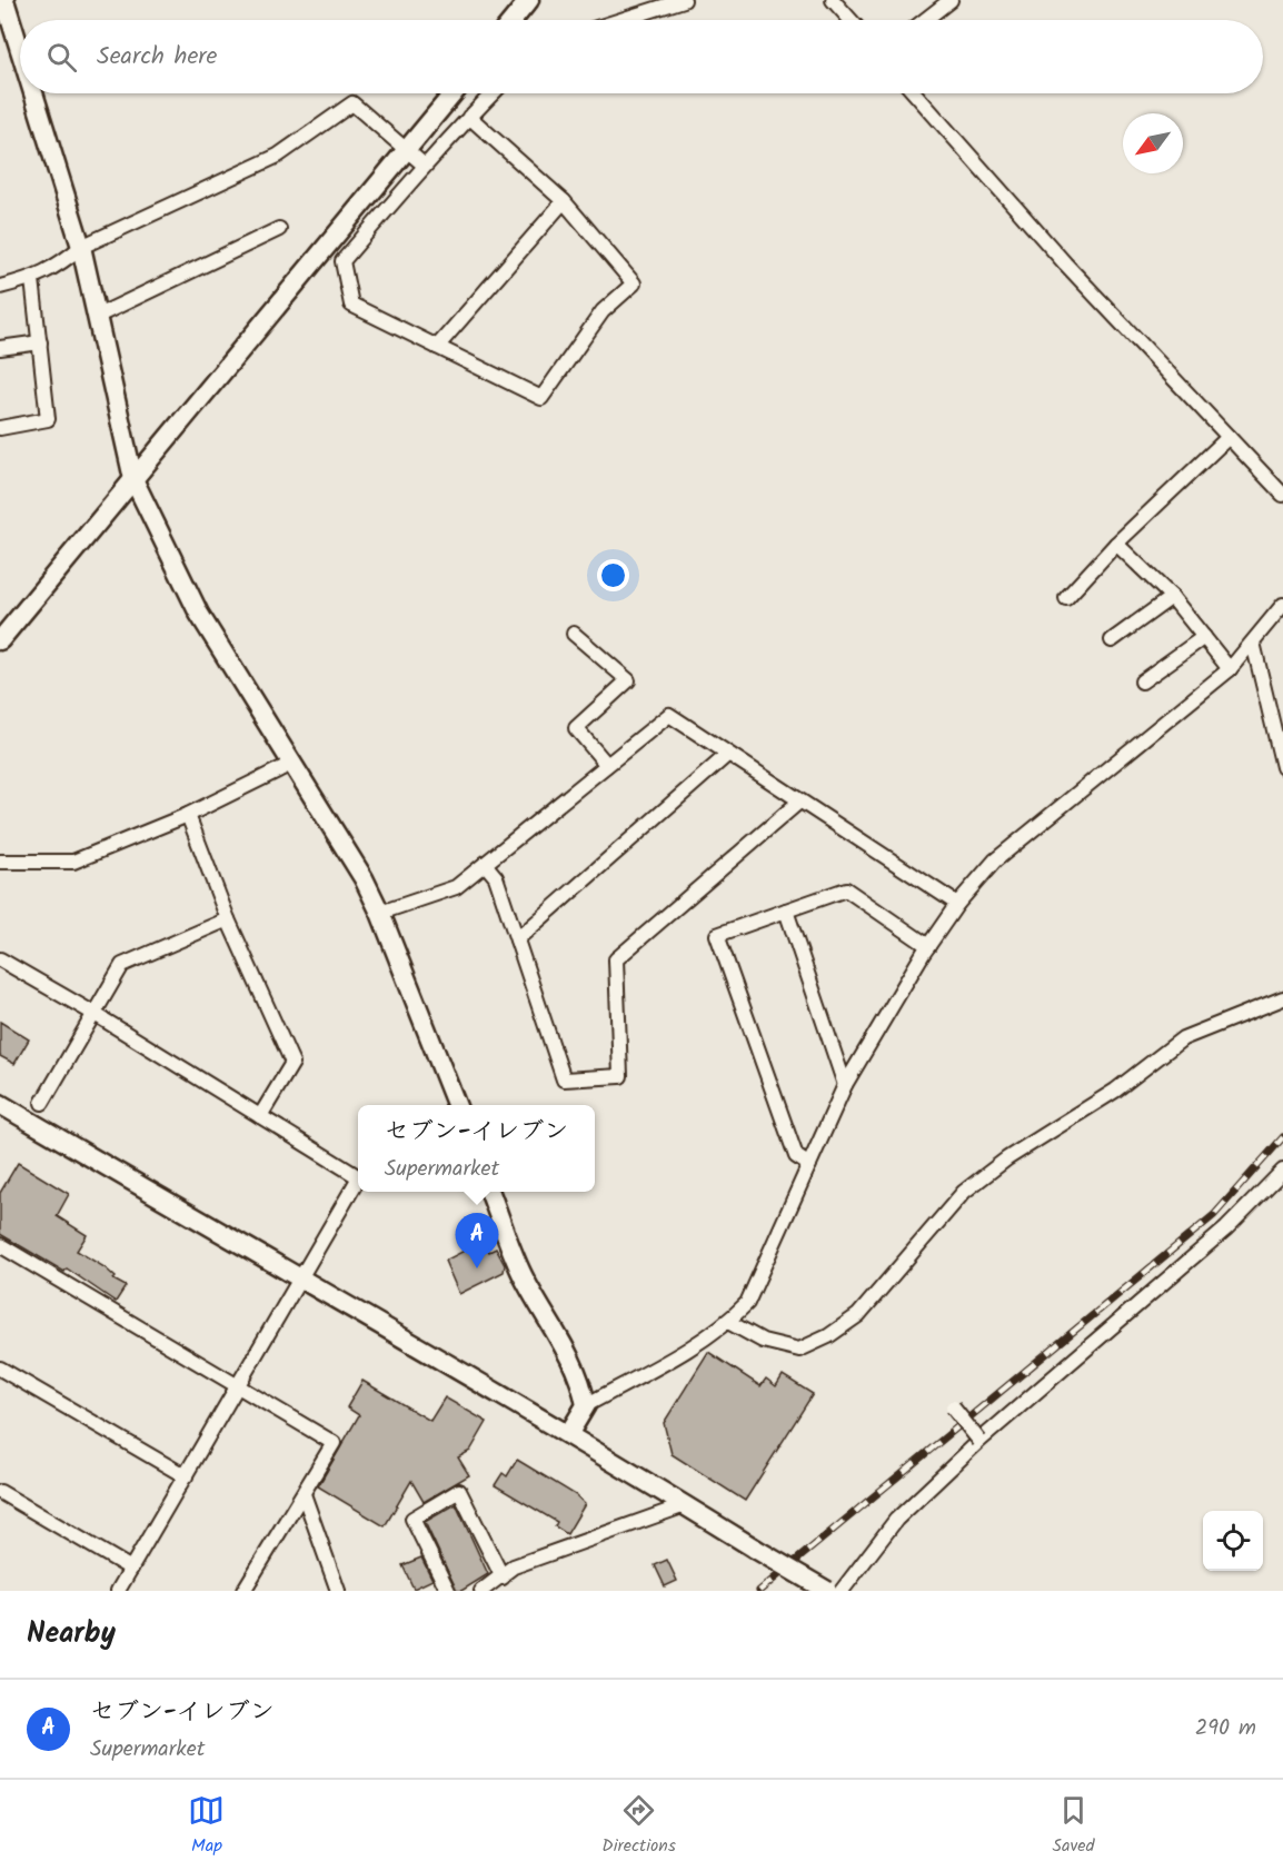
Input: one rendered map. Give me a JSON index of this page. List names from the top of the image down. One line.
{"north":"bottom left","page":{"search":"Search here","popup":["セブン-イレブン","Supermarket"],"pins":"A","heading":"Nearby","list":[{"mark":"A","name":"セブン-イレブン","note":"Supermarket","value":"290 m"}],"nav":["Map","Directions","Saved"]}}
